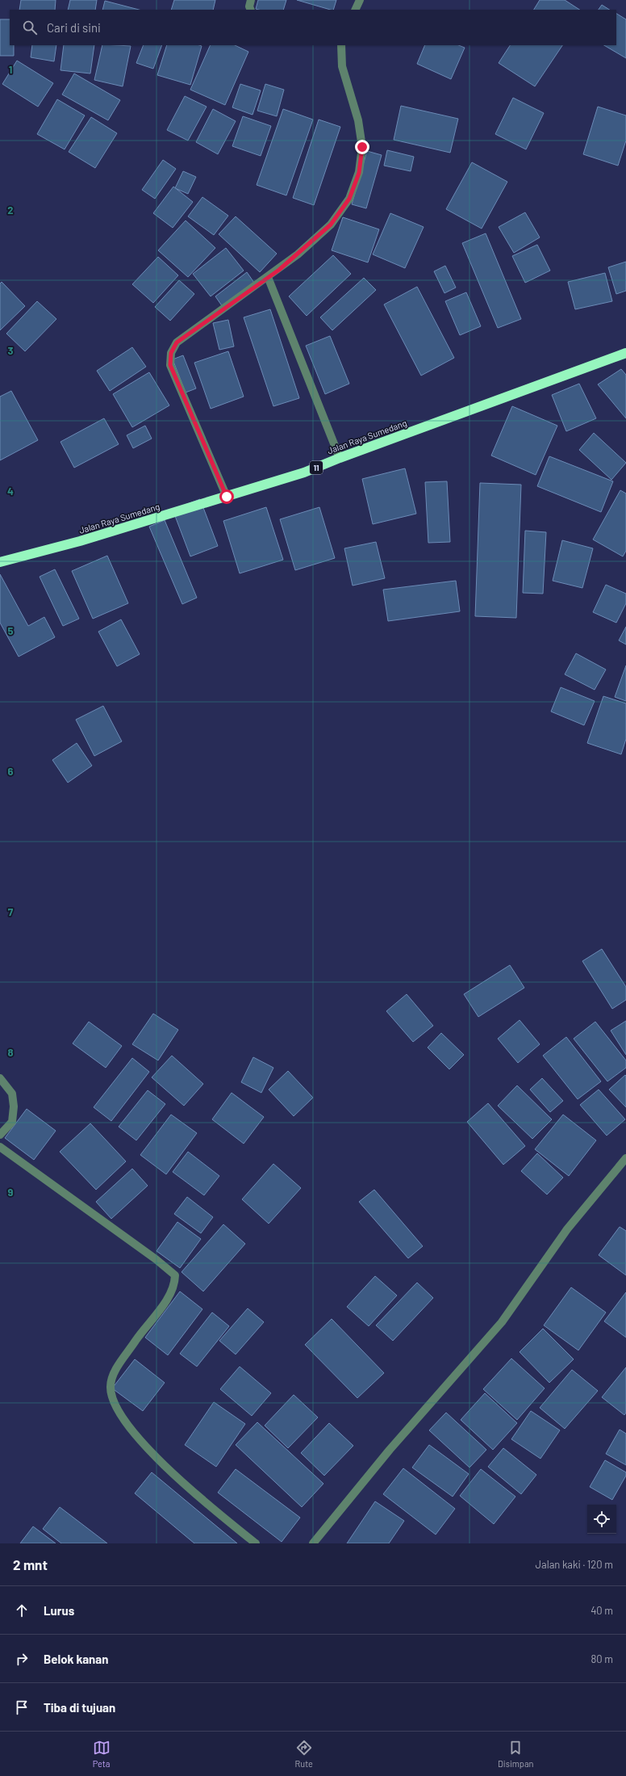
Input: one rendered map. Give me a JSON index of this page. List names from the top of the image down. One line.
{"streets":{"highway":["Jalan Raya Sumedang","11"]},"page":{"search":"Cari di sini","heading":["2 mnt","Jalan kaki · 120 m"],"list":[["Lurus","40 m"],["Belok kanan","80 m"],"Tiba di tujuan"],"nav":["Peta","Rute","Disimpan"]},"grid":{"rows":["1","2","3","4","5","6","7","8","9"]}}
